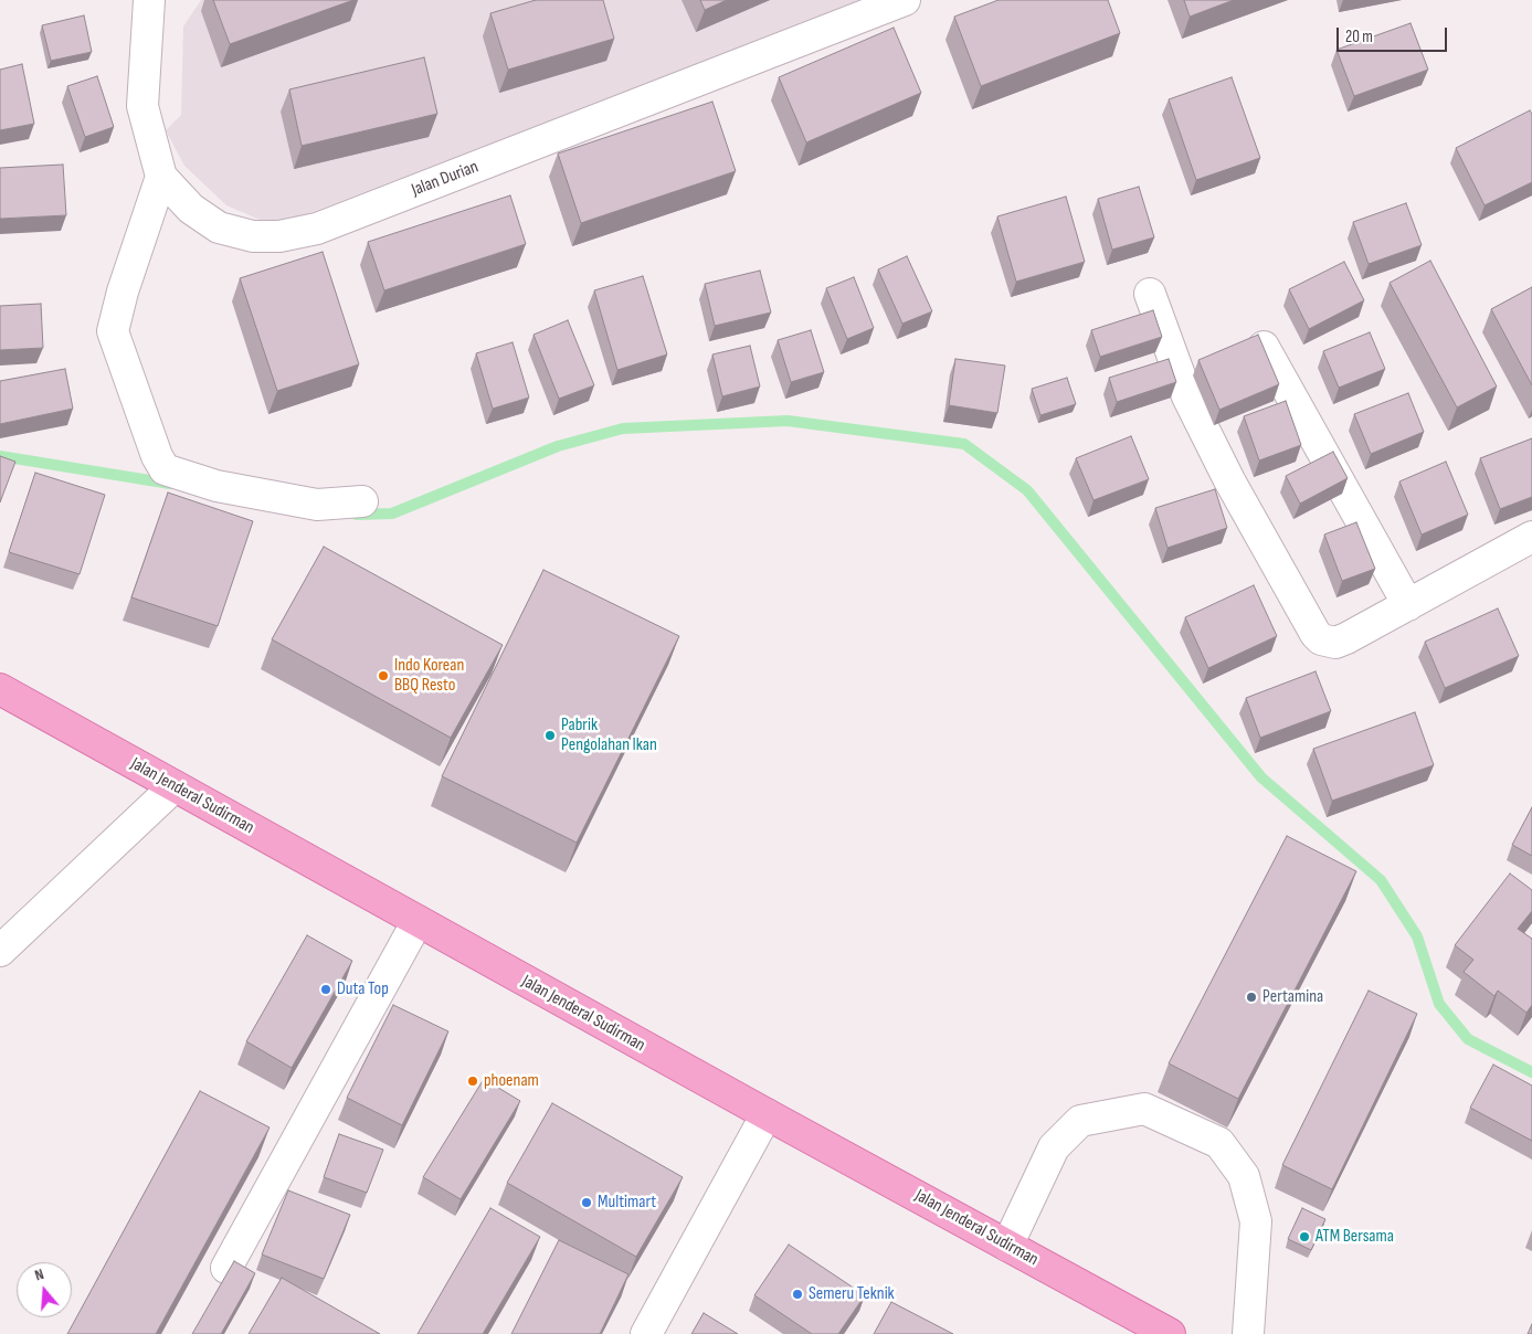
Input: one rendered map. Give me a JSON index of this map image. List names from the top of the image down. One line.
{"streets":{"main road":["Jalan Jenderal Sudirman"],"street":["Jalan Durian"]},"places":["Indo Korean BBQ Resto","Pabrik Pengolahan Ikan","Duta Top","Pertamina","phoenam","Multimart","ATM Bersama","Semeru Teknik"],"scale_bar":"20 m","north":"top"}
